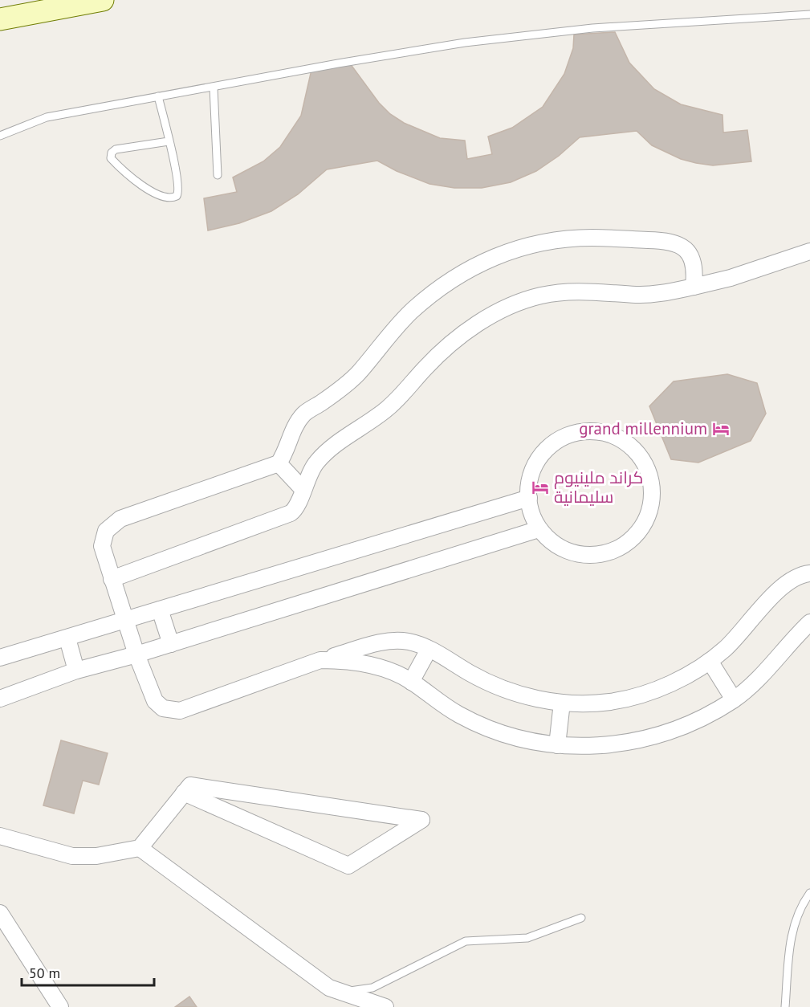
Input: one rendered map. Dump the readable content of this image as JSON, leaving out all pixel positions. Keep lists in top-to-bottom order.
{
  "places": {
    "hotel": ["grand millennium", "كراند ملينيوم سليمانية"]
  },
  "scale_bar": "50 m"
}
